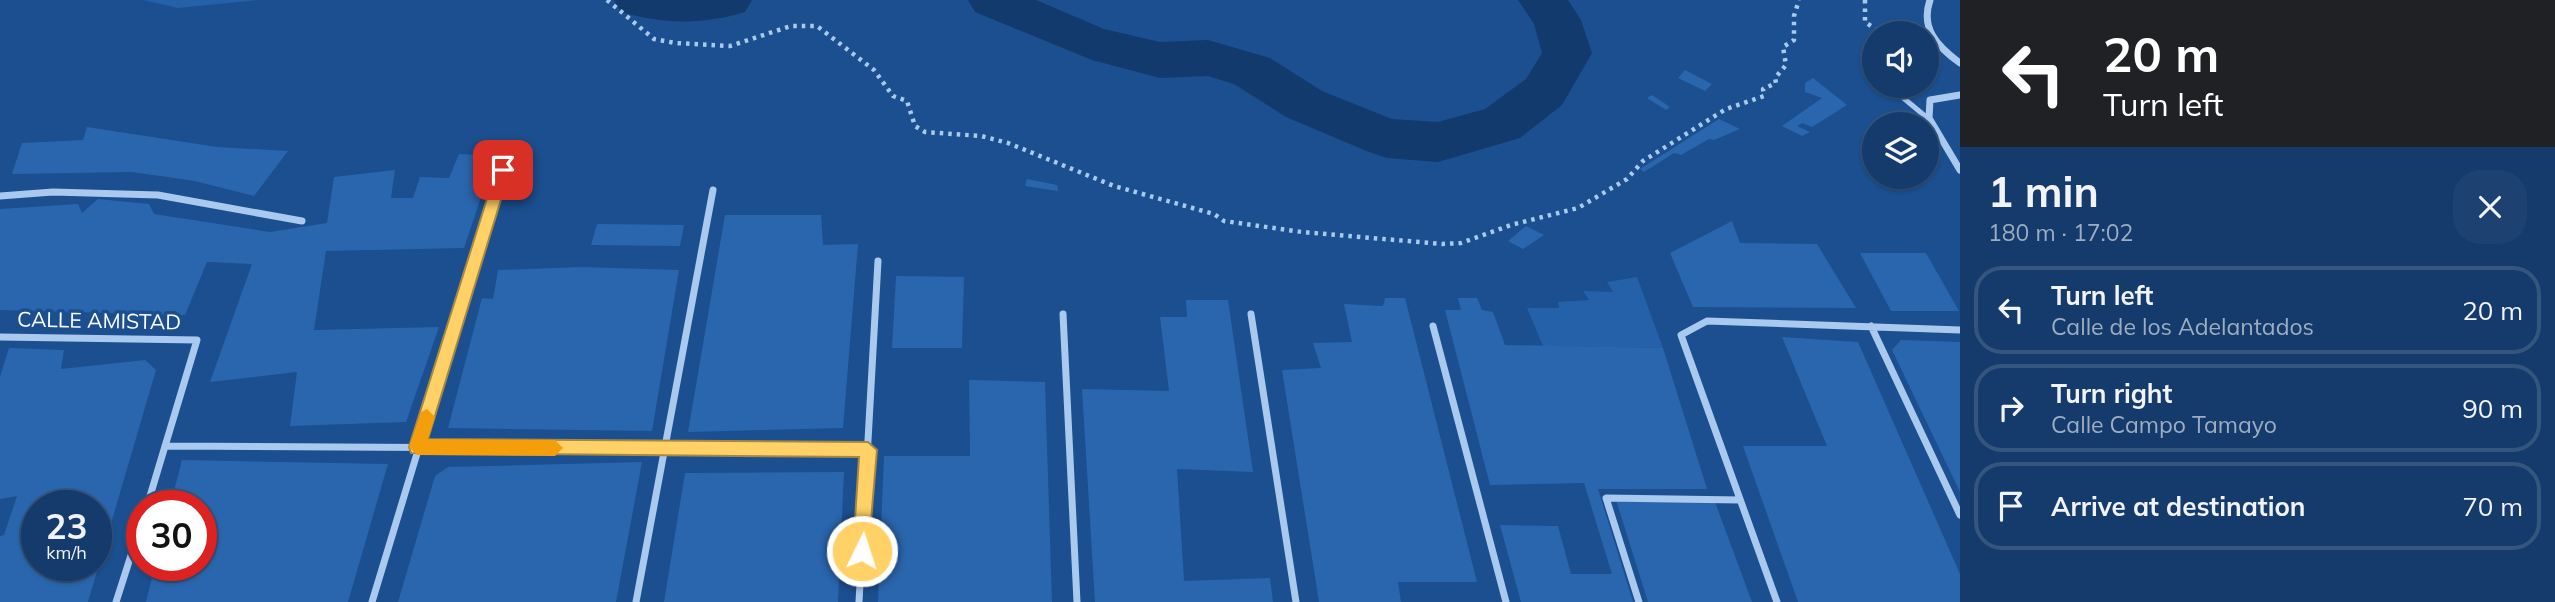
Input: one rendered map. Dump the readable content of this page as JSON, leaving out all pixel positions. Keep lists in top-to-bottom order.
{
  "streets": {
    "street": ["CALLE AMISTAD"]
  },
  "page": {
    "turn": ["20 m", "Turn left"],
    "heading": ["1 min", "180 m · 17:02"],
    "list": [
      {
        "name": "Turn left",
        "note": "Calle de los Adelantados",
        "value": "20 m"
      },
      {
        "name": "Turn right",
        "note": "Calle Campo Tamayo",
        "value": "90 m"
      },
      {
        "name": "Arrive at destination",
        "value": "70 m"
      }
    ],
    "speed": "23 km/h",
    "limit": "30"
  }
}
